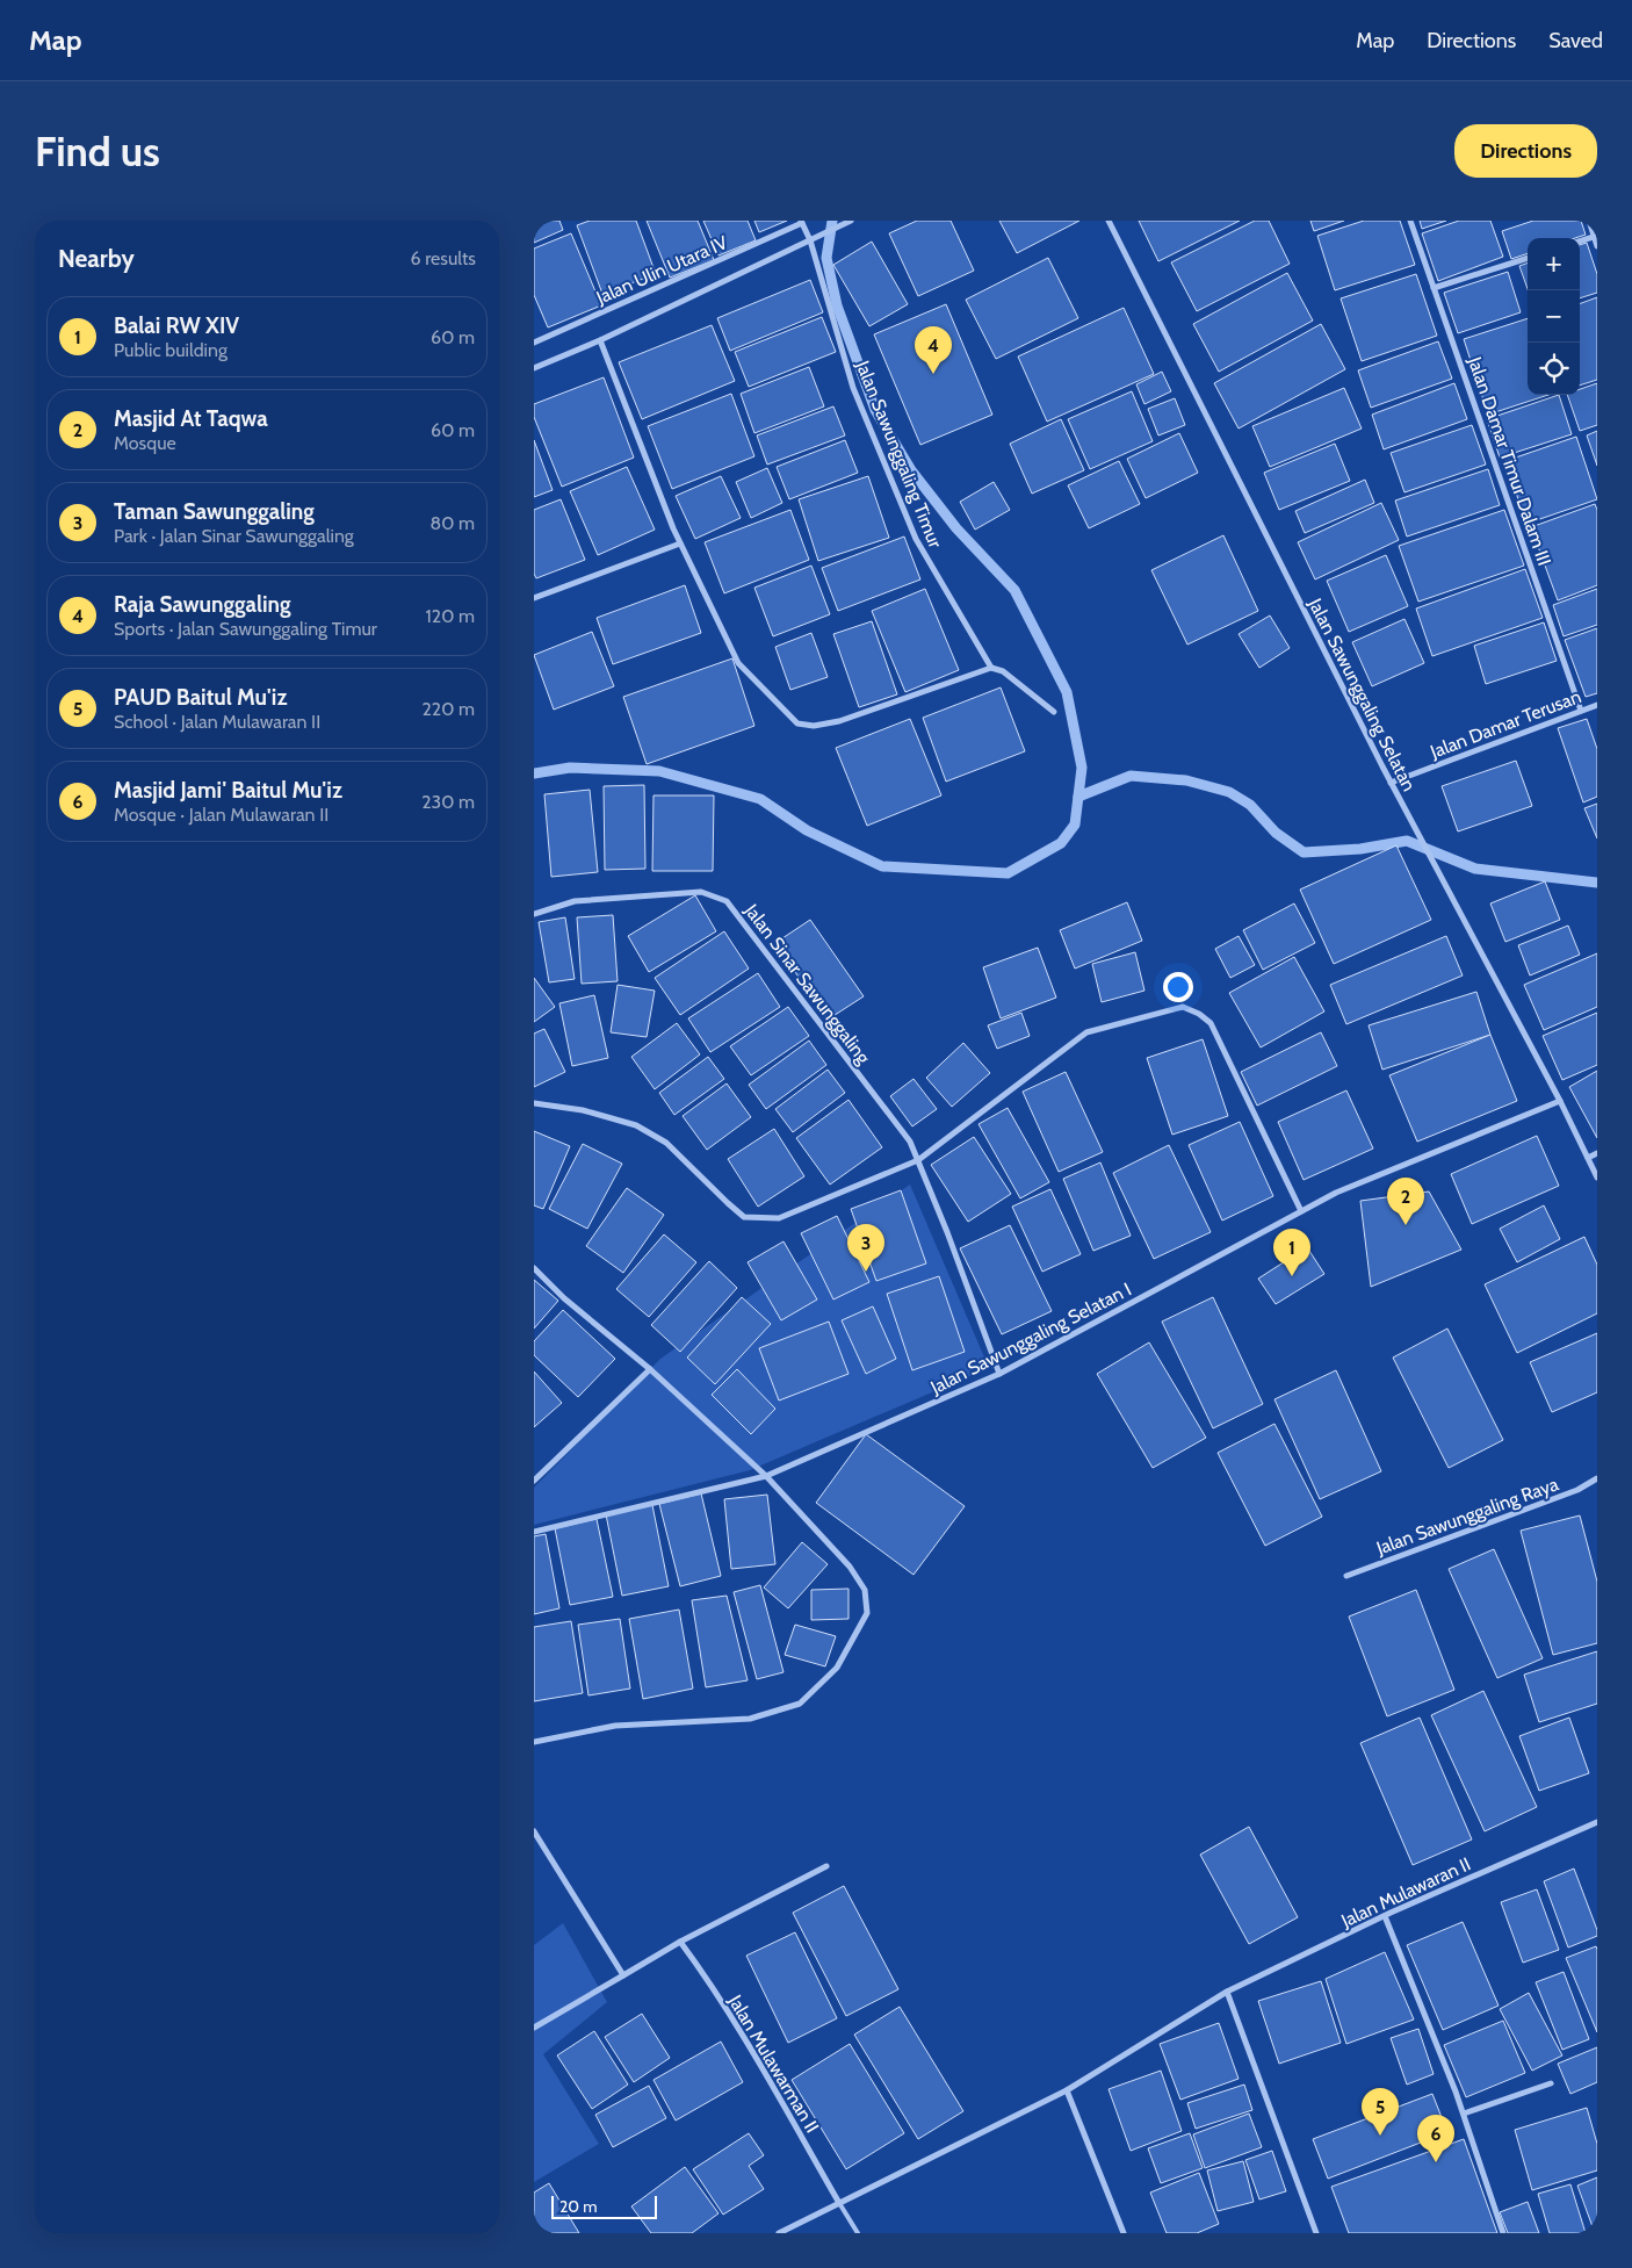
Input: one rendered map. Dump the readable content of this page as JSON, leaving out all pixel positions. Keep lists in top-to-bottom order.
{
  "streets": {
    "street": [
      "Jalan Ulin Utara IV",
      "Jalan Sawunggaling Timur",
      "Jalan Damar Timur Dalam III",
      "Jalan Sawunggaling Selatan",
      "Jalan Damar Terusan",
      "Jalan Sinar Sawunggaling",
      "Jalan Sawunggaling Selatan I",
      "Jalan Sawunggaling Raya",
      "Jalan Mulawaran II",
      "Jalan Mulawarman II"
    ]
  },
  "crossings": [
    ["Jalan Ulin Utara IV", "Jalan Sawunggaling Timur"],
    ["Jalan Damar Timur Dalam III", "Jalan Damar Terusan"],
    ["Jalan Sawunggaling Selatan", "Jalan Damar Terusan"],
    ["Jalan Sawunggaling Selatan", "Jalan Sawunggaling Selatan I"],
    ["Jalan Sinar Sawunggaling", "Jalan Sawunggaling Selatan I"]
  ],
  "scale_bar": "20 m",
  "page": {
    "header": "Map",
    "nav": ["Map", "Directions", "Saved"],
    "buttons": "Directions",
    "title": "Find us",
    "heading": ["Nearby", "6 results"],
    "map_buttons": ["+", "−"],
    "list": [
      {
        "mark": "1",
        "name": "Balai RW XIV",
        "note": "Public building",
        "value": "60 m"
      },
      {
        "mark": "2",
        "name": "Masjid At Taqwa",
        "note": "Mosque",
        "value": "60 m"
      },
      {
        "mark": "3",
        "name": "Taman Sawunggaling",
        "note": "Park · Jalan Sinar Sawunggaling",
        "value": "80 m"
      },
      {
        "mark": "4",
        "name": "Raja Sawunggaling",
        "note": "Sports · Jalan Sawunggaling Timur",
        "value": "120 m"
      },
      {
        "mark": "5",
        "name": "PAUD Baitul Mu'iz",
        "note": "School · Jalan Mulawaran II",
        "value": "220 m"
      },
      {
        "mark": "6",
        "name": "Masjid Jami' Baitul Mu'iz",
        "note": "Mosque · Jalan Mulawaran II",
        "value": "230 m"
      }
    ],
    "pins": [
      "4",
      "2",
      "3",
      "1",
      "5",
      "6"
    ],
    "scale": "20 m"
  }
}
